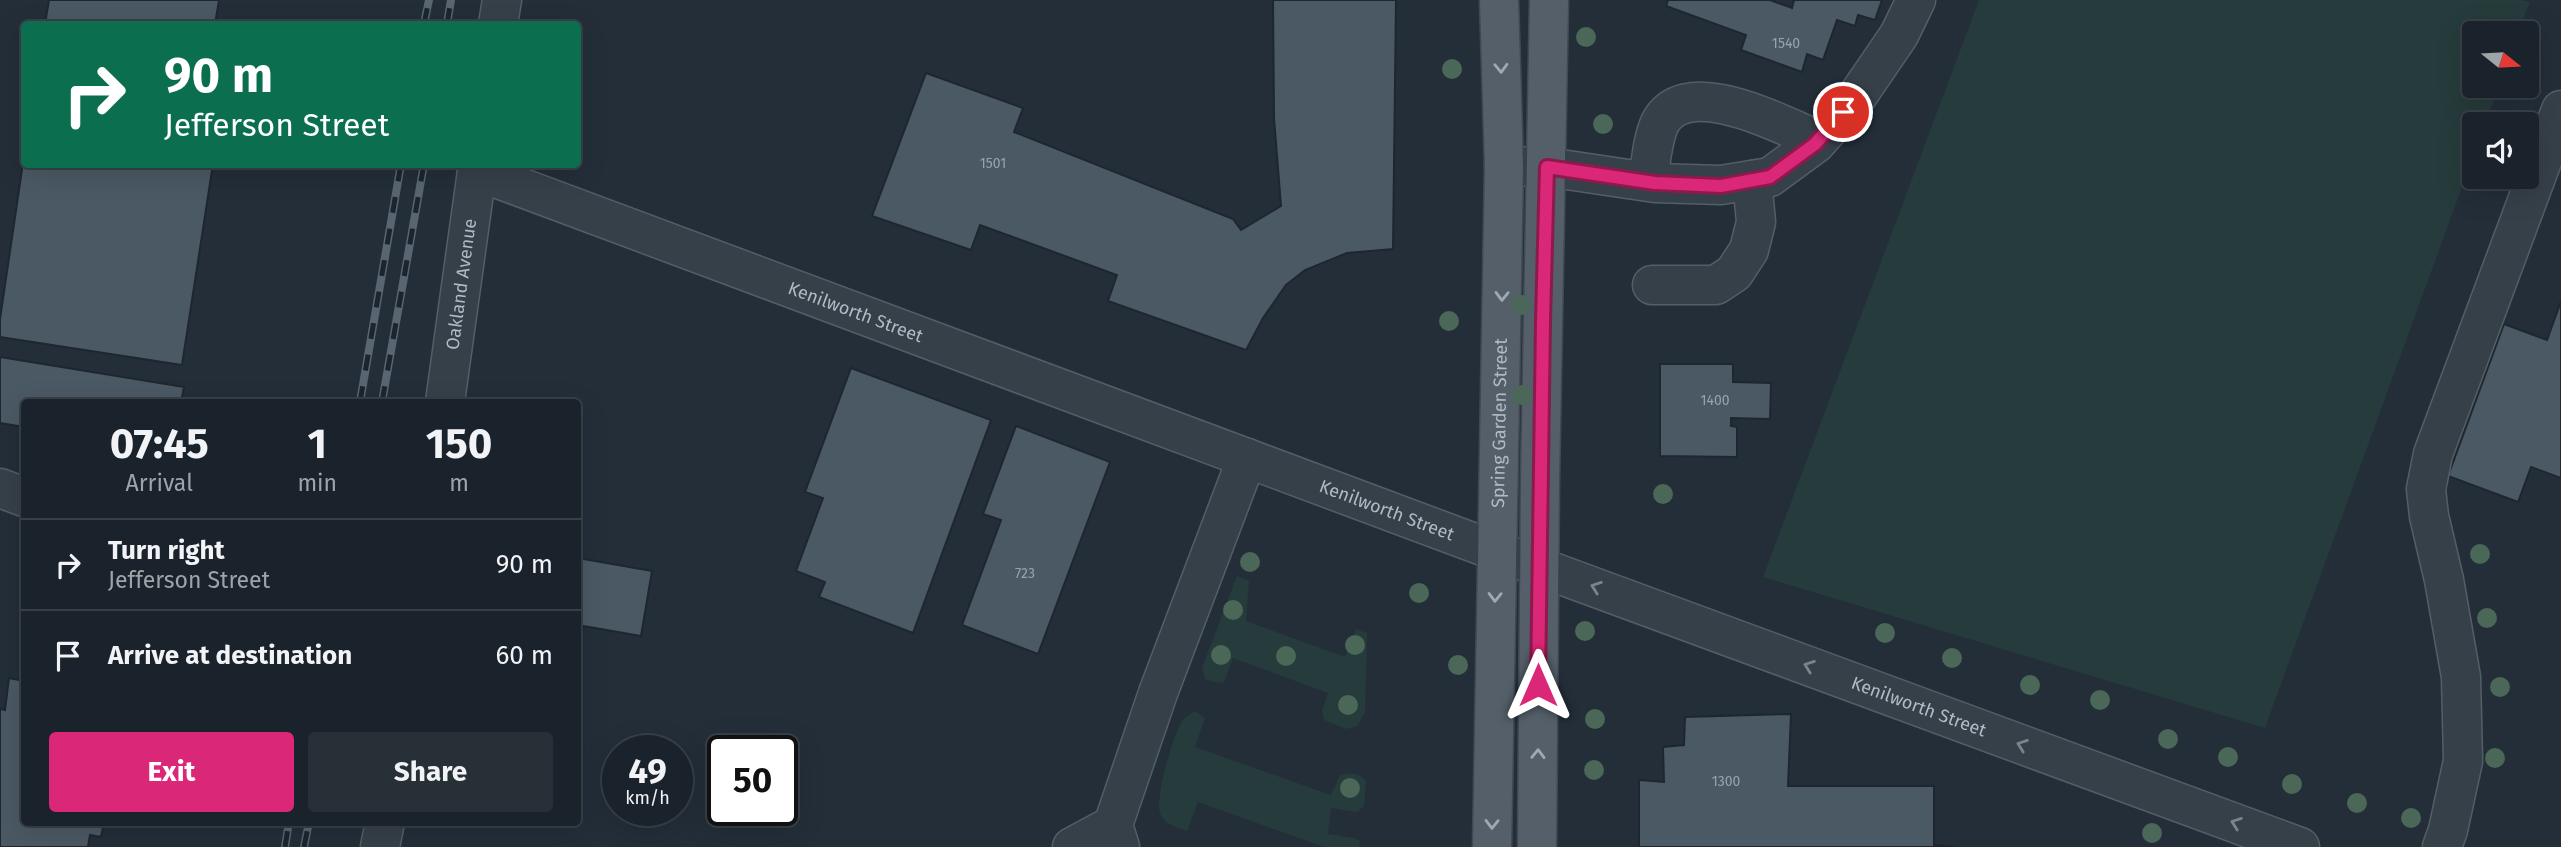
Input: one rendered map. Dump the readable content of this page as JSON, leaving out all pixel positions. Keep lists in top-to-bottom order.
{
  "streets": {
    "main road": ["Spring Garden Street"],
    "street": ["Oakland Avenue", "Kenilworth Street"]
  },
  "crossings": [
    ["Oakland Avenue", "Kenilworth Street"],
    ["Kenilworth Street", "Spring Garden Street"]
  ],
  "one_way": ["Kenilworth Street"],
  "house_numbers": [
    "1540",
    "1501",
    "1400",
    "723",
    "1300"
  ],
  "north": "right",
  "page": {
    "turn": ["90 m", "Jefferson Street"],
    "eta": [
      "07:45",
      "Arrival",
      "1",
      "min",
      "150",
      "m"
    ],
    "list": [
      {
        "name": "Turn right",
        "note": "Jefferson Street",
        "value": "90 m"
      },
      {
        "name": "Arrive at destination",
        "value": "60 m"
      }
    ],
    "buttons": ["Exit", "Share"],
    "speed": "49 km/h",
    "limit": "50"
  }
}
